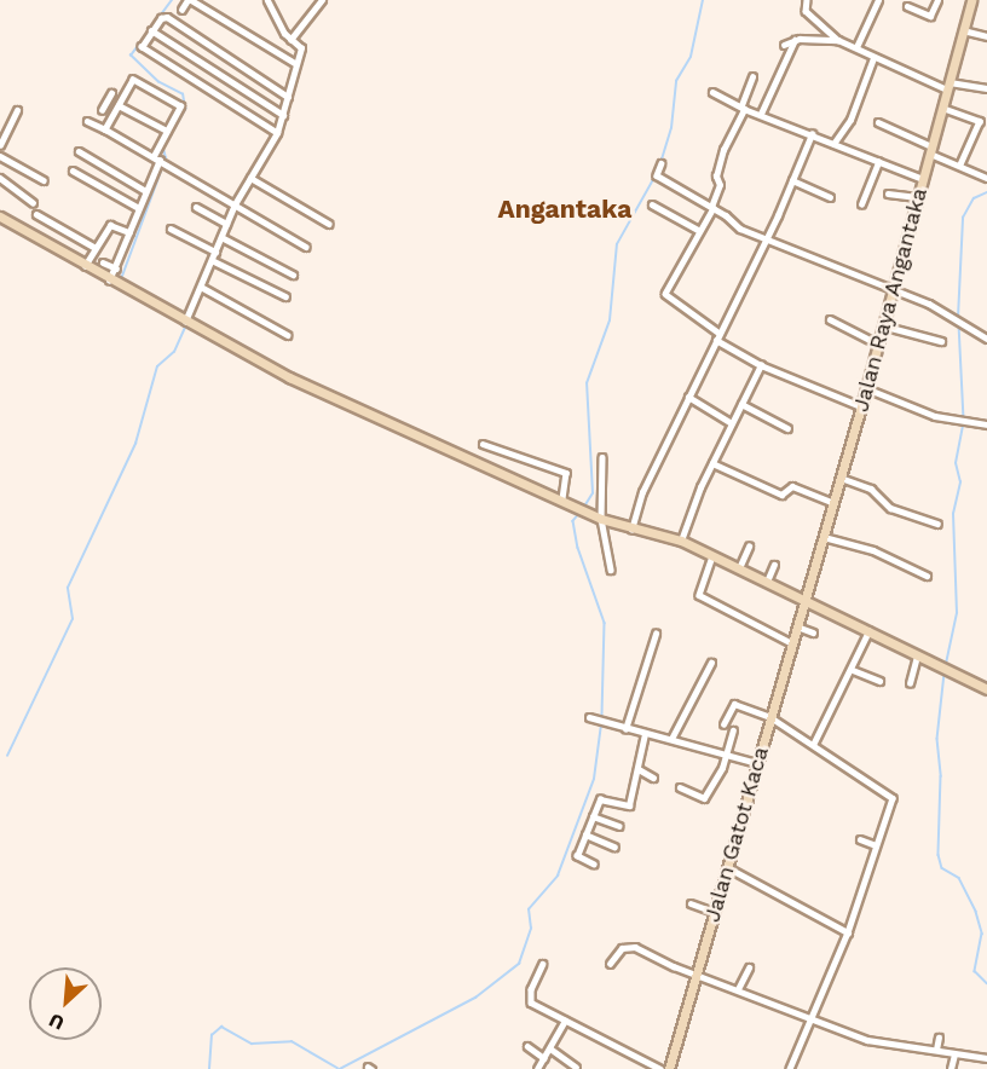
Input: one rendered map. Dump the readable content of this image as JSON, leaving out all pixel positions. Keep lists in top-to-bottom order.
{
  "streets": {
    "main road": ["Jalan Raya Angantaka", "Jalan Gatot Kaca"]
  },
  "crossings": [
    ["Jalan Raya Angantaka", "Jalan Gatot Kaca"]
  ],
  "districts": ["Angantaka"],
  "north": "bottom left"
}
